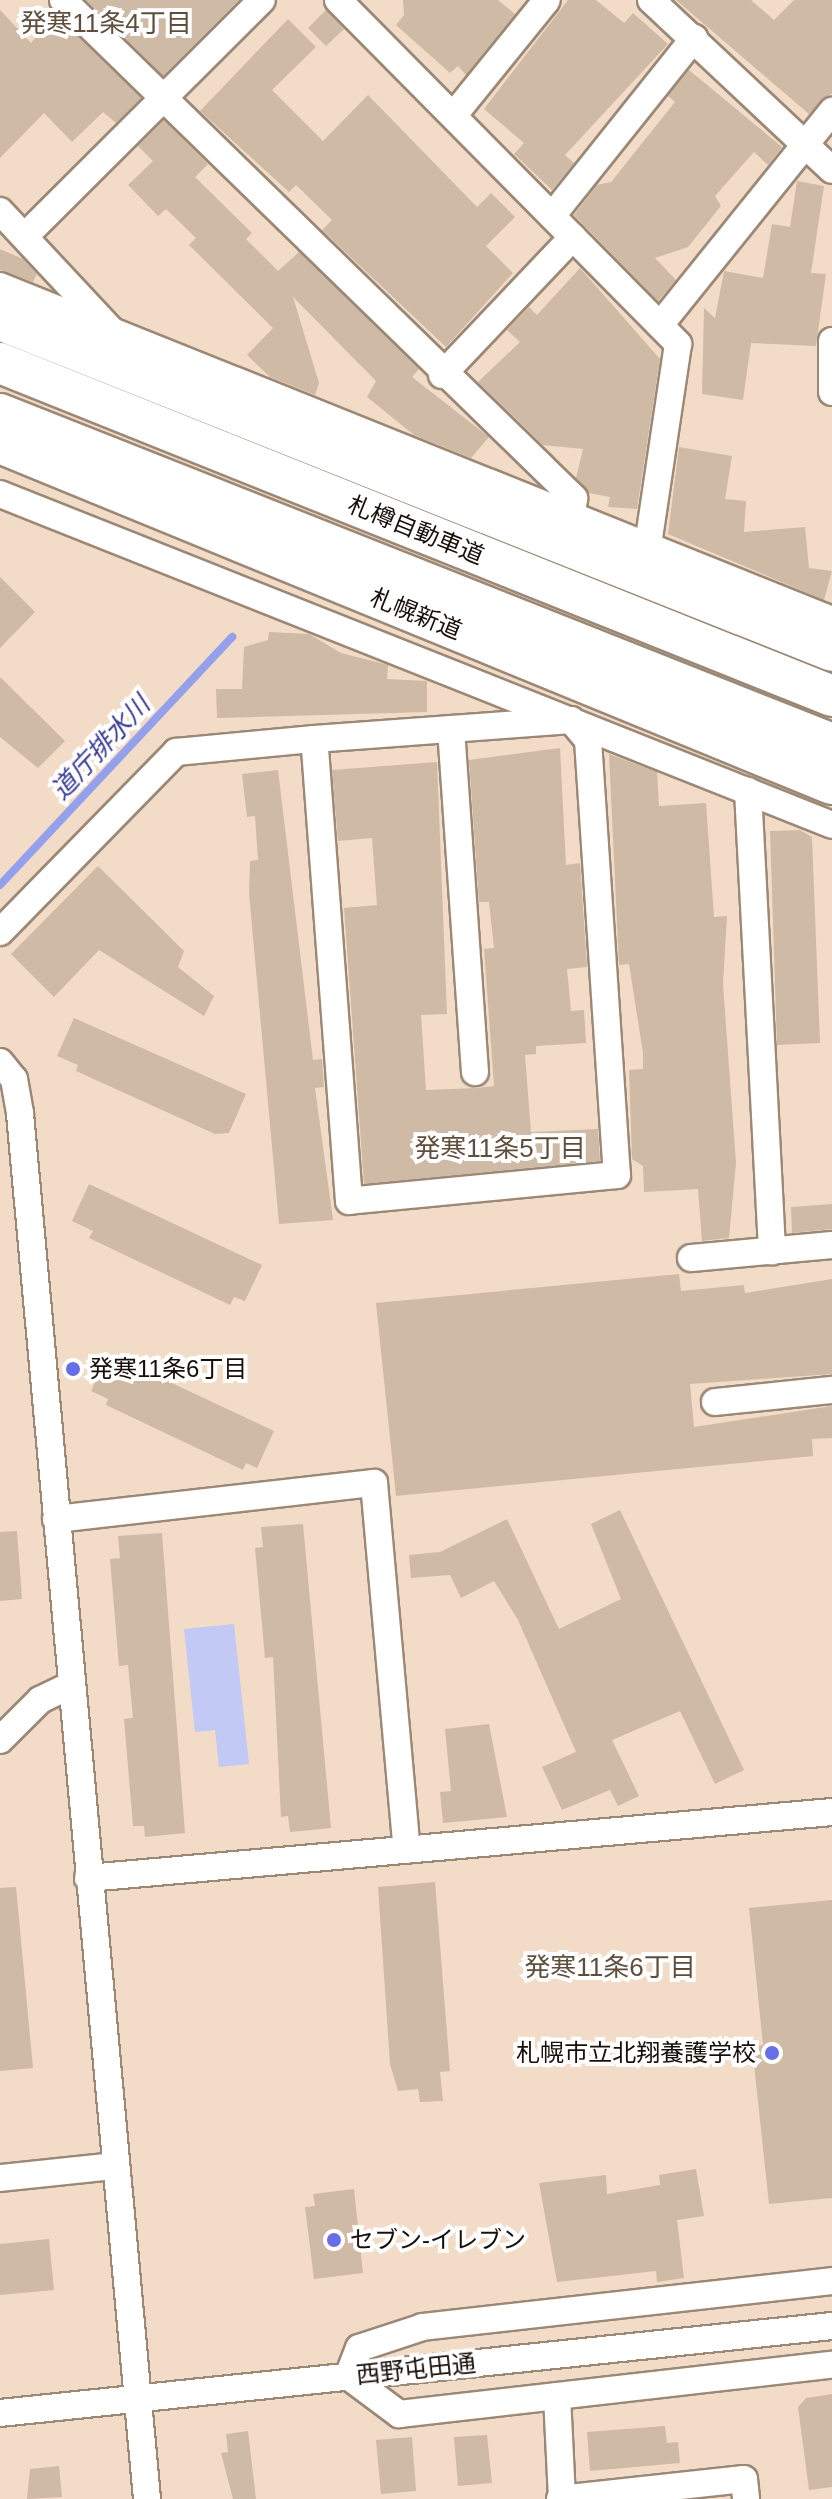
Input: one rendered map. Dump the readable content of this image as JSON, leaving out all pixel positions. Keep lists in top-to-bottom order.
{
  "streets": {
    "highway": ["札樽自動車道", "札幌新道"],
    "street": ["西野屯田通"]
  },
  "districts": ["発寒11条4丁目", "発寒11条5丁目", "発寒11条6丁目"],
  "water": ["道庁排水川"],
  "places": ["発寒11条6丁目", "札幌市立北翔養護学校", "セブン-イレブン"]
}
